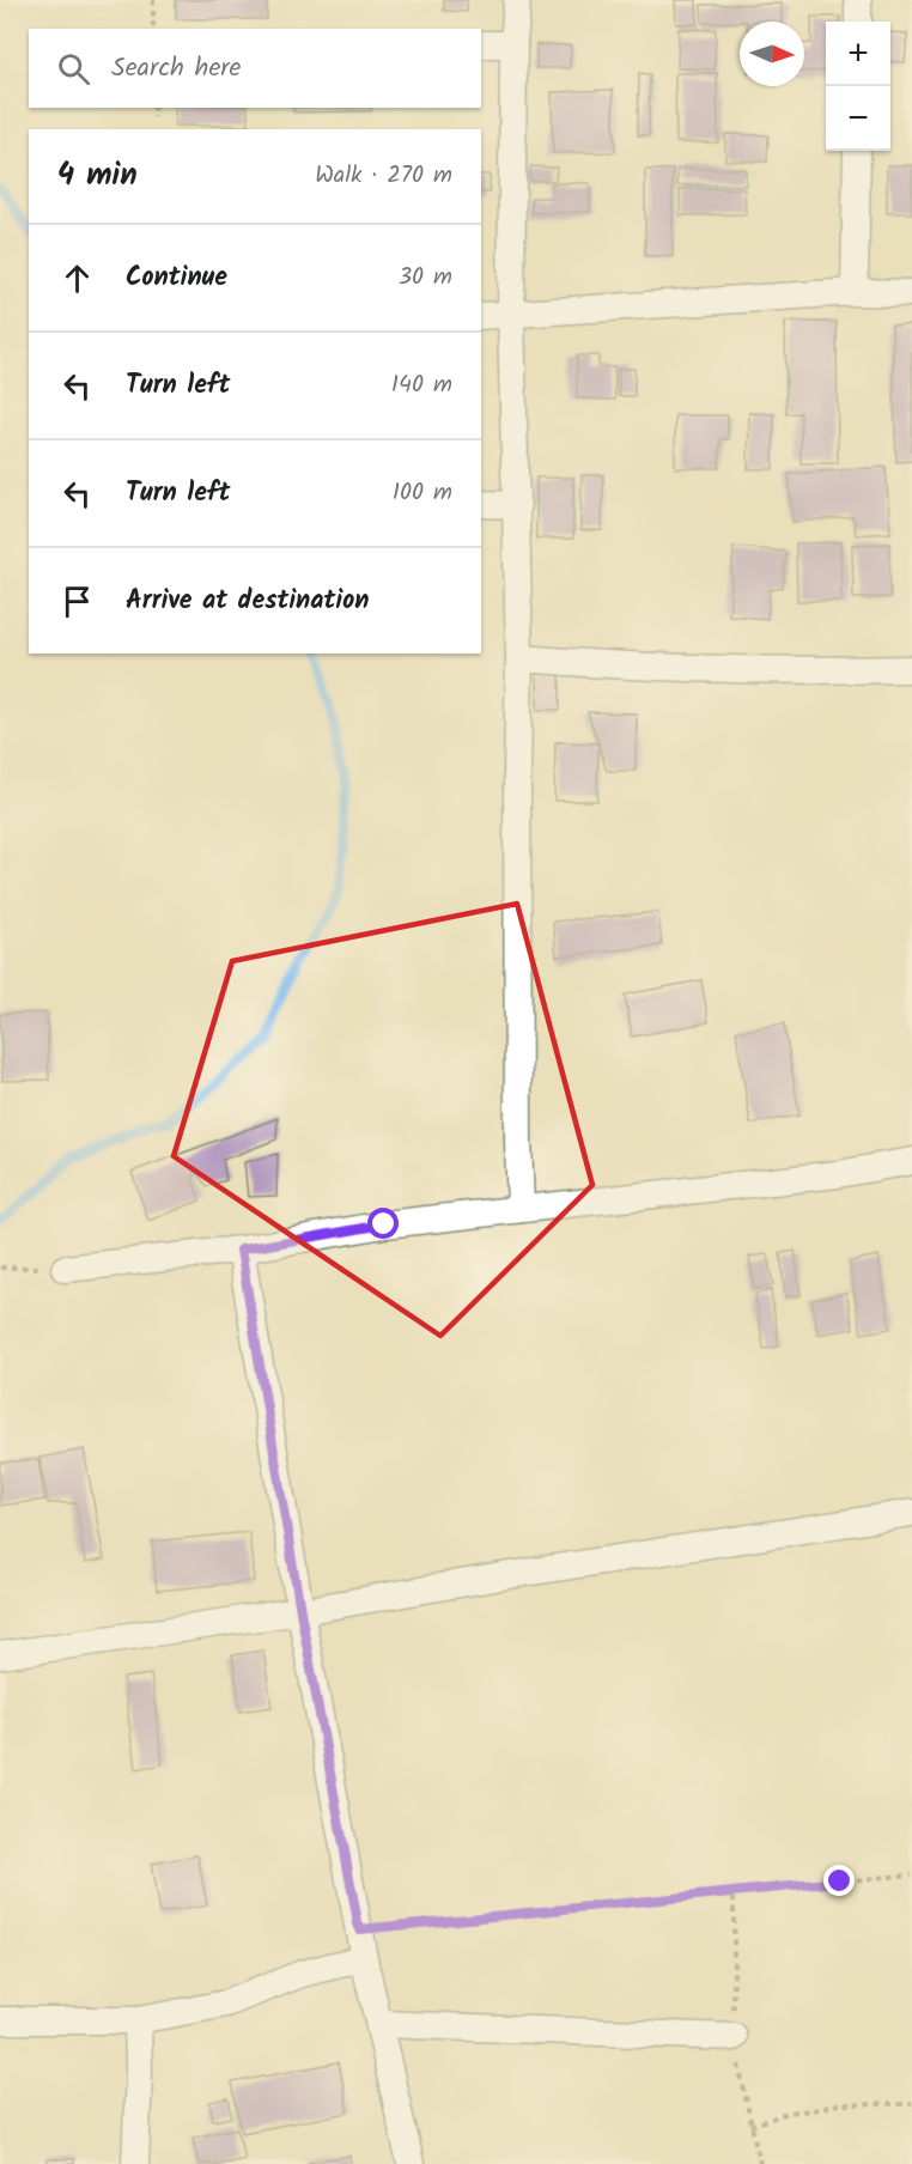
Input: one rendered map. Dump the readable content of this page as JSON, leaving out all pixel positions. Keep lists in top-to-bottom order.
{
  "north": "right",
  "page": {
    "map_buttons": ["+", "−"],
    "search": "Search here",
    "heading": ["4 min", "Walk · 270 m"],
    "list": [
      ["Continue", "30 m"],
      ["Turn left", "140 m"],
      ["Turn left", "100 m"],
      "Arrive at destination"
    ]
  }
}
